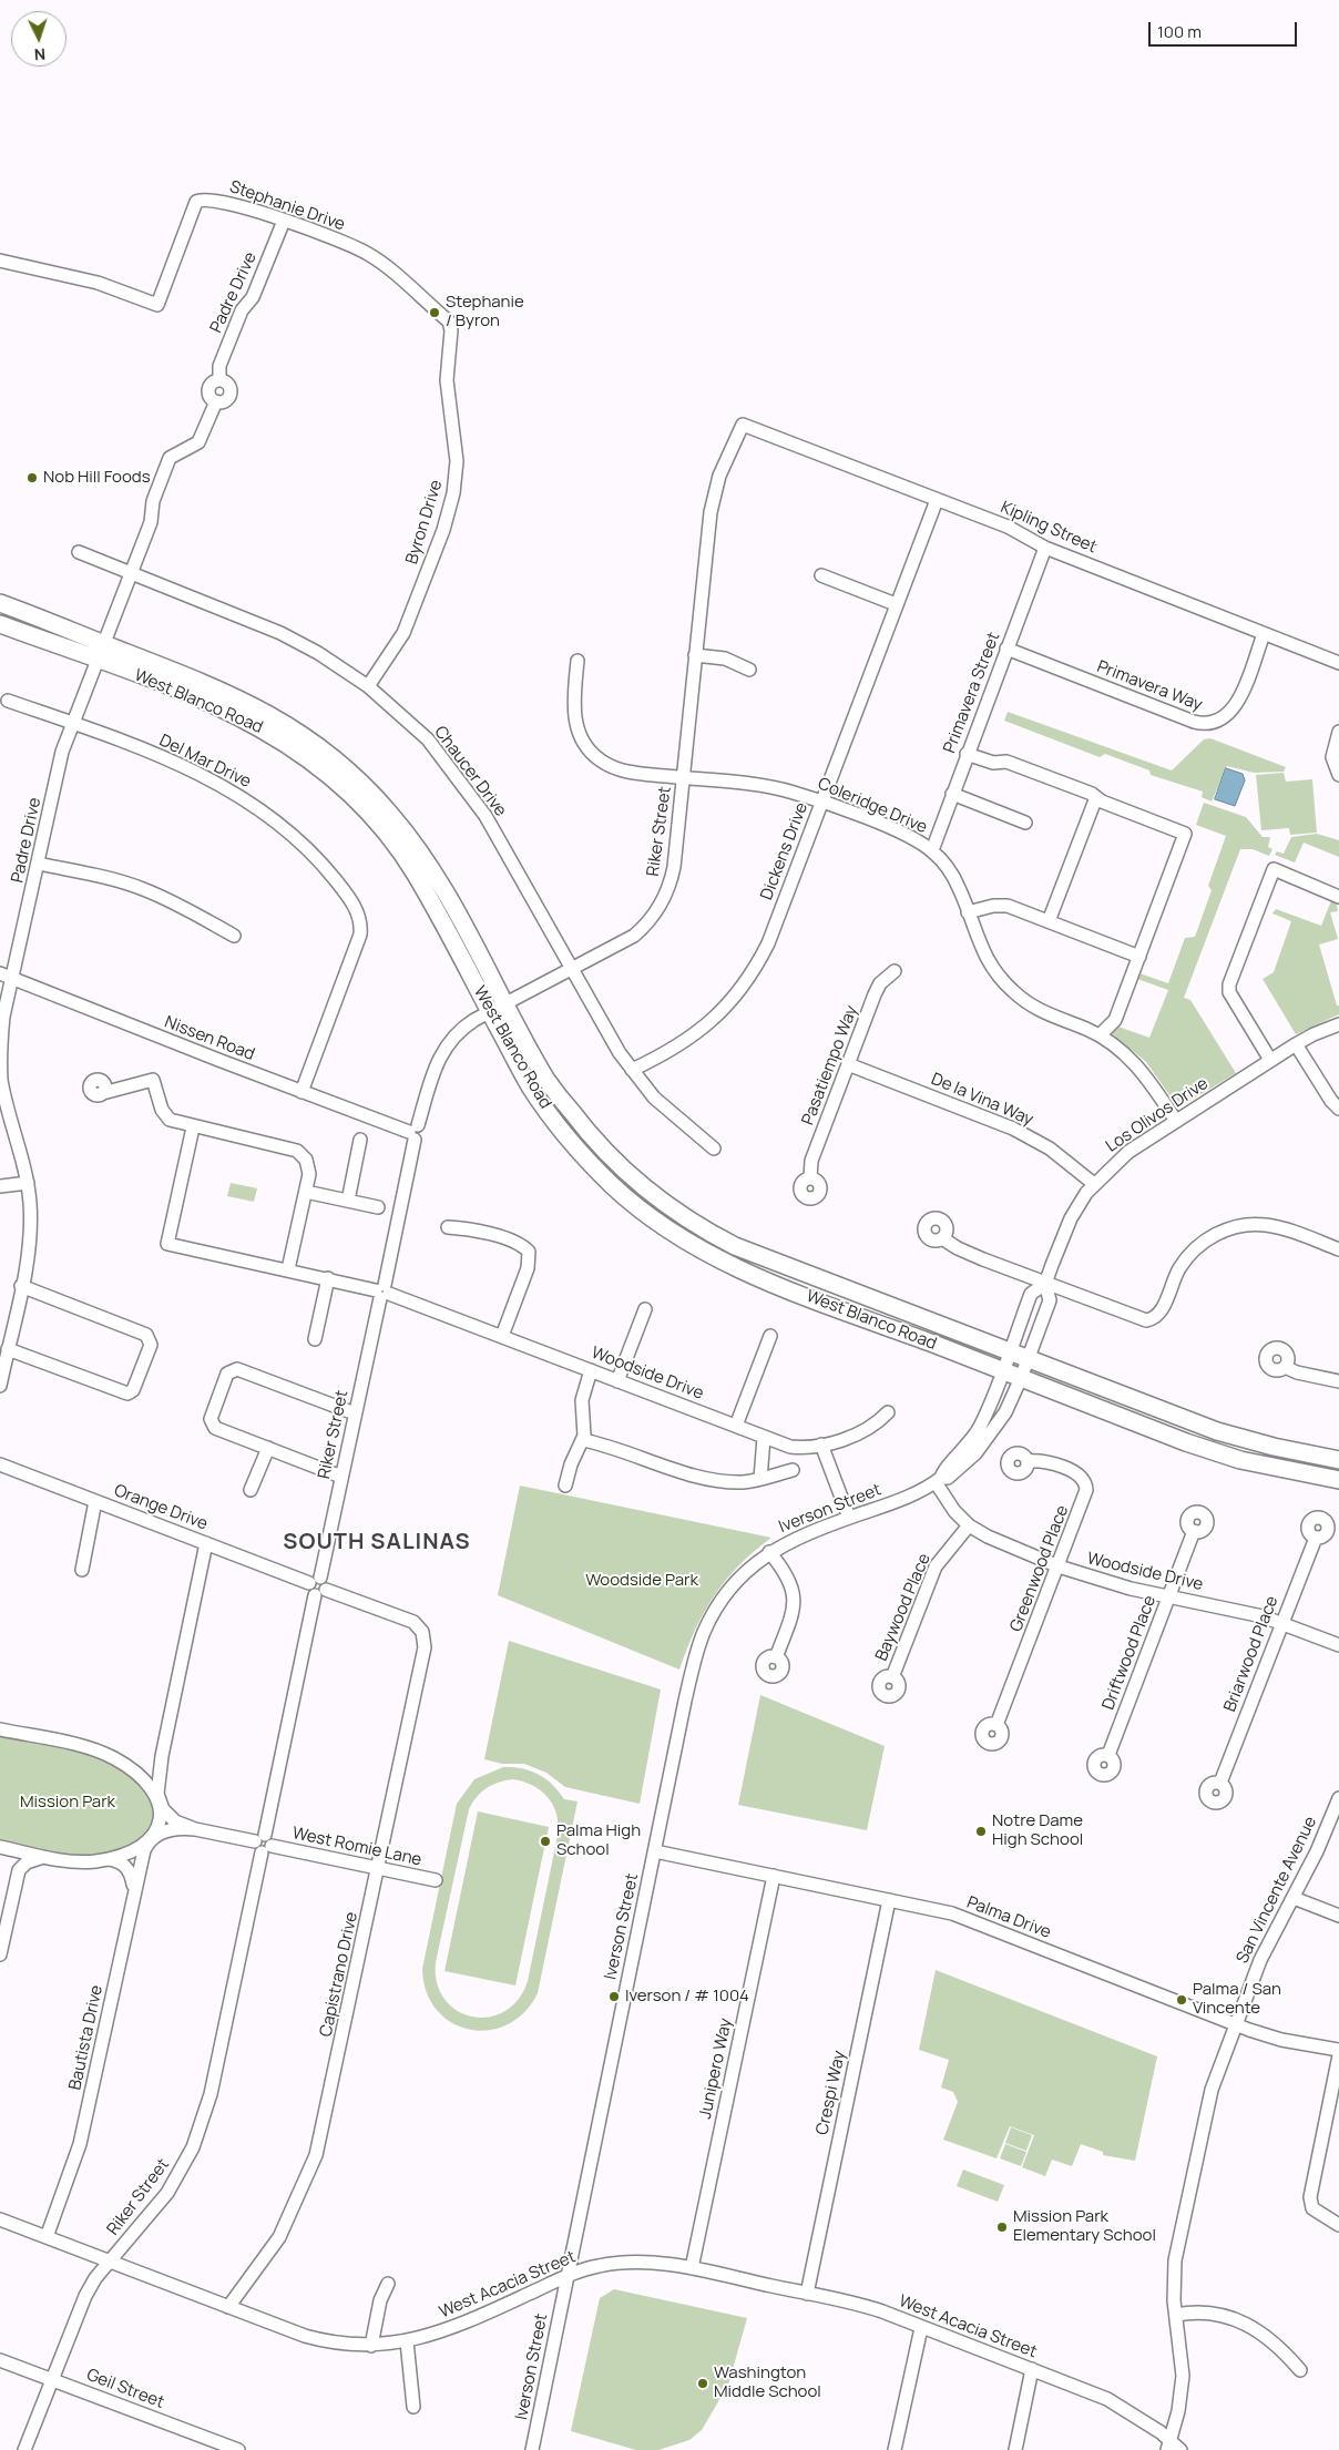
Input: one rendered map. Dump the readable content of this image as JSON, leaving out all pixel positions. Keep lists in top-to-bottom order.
{
  "streets": {
    "main road": ["West Blanco Road"],
    "street": [
      "Stephanie Drive",
      "Padre Drive",
      "Byron Drive",
      "Kipling Street",
      "Primavera Way",
      "Primavera Street",
      "Del Mar Drive",
      "Chaucer Drive",
      "Coleridge Drive",
      "Riker Street",
      "Dickens Drive",
      "Nissen Road",
      "Pasatiempo Way",
      "De la Vina Way",
      "Los Olivos Drive",
      "Woodside Drive",
      "Orange Drive",
      "Iverson Street",
      "Greenwood Place",
      "Baywood Place",
      "Driftwood Place",
      "Briarwood Place",
      "West Romie Lane",
      "San Vincente Avenue",
      "Palma Drive",
      "Capistrano Drive",
      "Bautista Drive",
      "Junipero Way",
      "Crespi Way",
      "West Acacia Street",
      "Geil Street"
    ]
  },
  "crossings": [
    ["Stephanie Drive", "Padre Drive"],
    ["Stephanie Drive", "Byron Drive"],
    ["Padre Drive", "West Blanco Road"],
    ["Padre Drive", "Del Mar Drive"],
    ["Padre Drive", "Chaucer Drive"],
    ["Padre Drive", "Nissen Road"],
    ["Byron Drive", "Chaucer Drive"],
    ["Kipling Street", "Primavera Way"],
    ["Kipling Street", "Primavera Street"],
    ["Kipling Street", "Riker Street"],
    ["Kipling Street", "Dickens Drive"],
    ["Primavera Way", "Primavera Street"],
    ["Primavera Street", "Coleridge Drive"],
    ["West Blanco Road", "Riker Street"],
    ["West Blanco Road", "Los Olivos Drive"],
    ["West Blanco Road", "Iverson Street"],
    ["Del Mar Drive", "Nissen Road"],
    ["Chaucer Drive", "Riker Street"],
    ["Chaucer Drive", "Dickens Drive"],
    ["Coleridge Drive", "Riker Street"],
    ["Coleridge Drive", "Dickens Drive"],
    ["Coleridge Drive", "Los Olivos Drive"],
    ["Riker Street", "Nissen Road"],
    ["Riker Street", "Woodside Drive"],
    ["Riker Street", "Orange Drive"],
    ["Riker Street", "West Romie Lane"],
    ["Riker Street", "West Acacia Street"],
    ["Riker Street", "Geil Street"],
    ["Pasatiempo Way", "De la Vina Way"],
    ["De la Vina Way", "Los Olivos Drive"],
    ["Los Olivos Drive", "Iverson Street"],
    ["Woodside Drive", "Iverson Street"],
    ["Woodside Drive", "Greenwood Place"],
    ["Woodside Drive", "Baywood Place"],
    ["Woodside Drive", "Driftwood Place"],
    ["Woodside Drive", "Briarwood Place"],
    ["Orange Drive", "Capistrano Drive"],
    ["Iverson Street", "Palma Drive"],
    ["Iverson Street", "West Acacia Street"],
    ["West Romie Lane", "Capistrano Drive"],
    ["West Romie Lane", "Bautista Drive"],
    ["San Vincente Avenue", "Palma Drive"],
    ["San Vincente Avenue", "West Acacia Street"],
    ["Palma Drive", "Junipero Way"],
    ["Palma Drive", "Crespi Way"],
    ["Capistrano Drive", "West Acacia Street"],
    ["Bautista Drive", "West Acacia Street"],
    ["Junipero Way", "West Acacia Street"],
    ["Crespi Way", "West Acacia Street"]
  ],
  "districts": ["SOUTH SALINAS"],
  "parks": ["Woodside Park", "Mission Park"],
  "places": [
    "Stephanie / Byron",
    "Nob Hill Foods",
    "Notre Dame High School",
    "Palma High School",
    "Iverson / # 1004",
    "Palma / San Vincente",
    "Mission Park Elementary School",
    "Washington Middle School"
  ],
  "scale_bar": "100 m",
  "north": "bottom"
}
